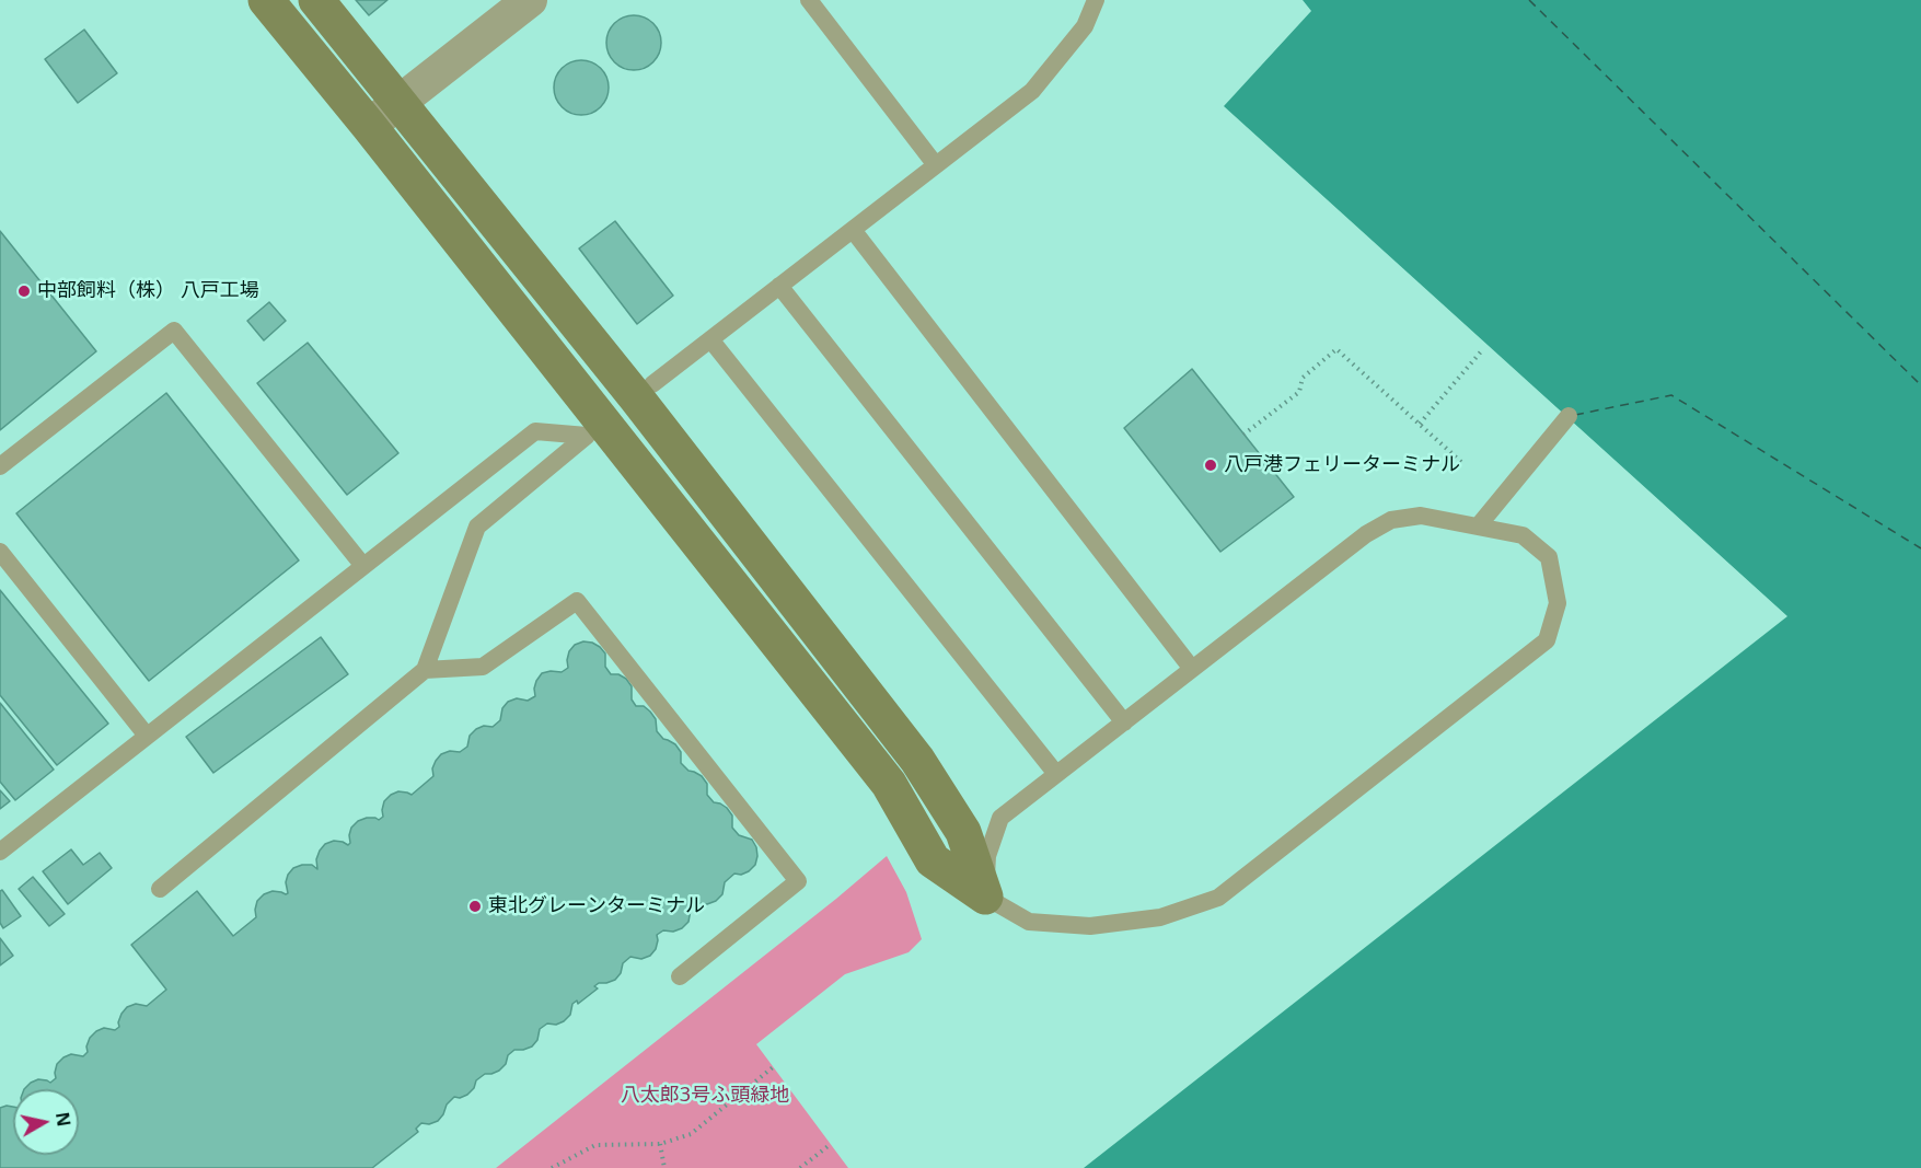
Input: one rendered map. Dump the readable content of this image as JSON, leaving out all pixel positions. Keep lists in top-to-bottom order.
{
  "parks": ["八太郎3号ふ頭緑地"],
  "places": ["中部飼料（株） 八戸工場", "八戸港フェリーターミナル", "東北グレーンターミナル"],
  "north": "right"
}
